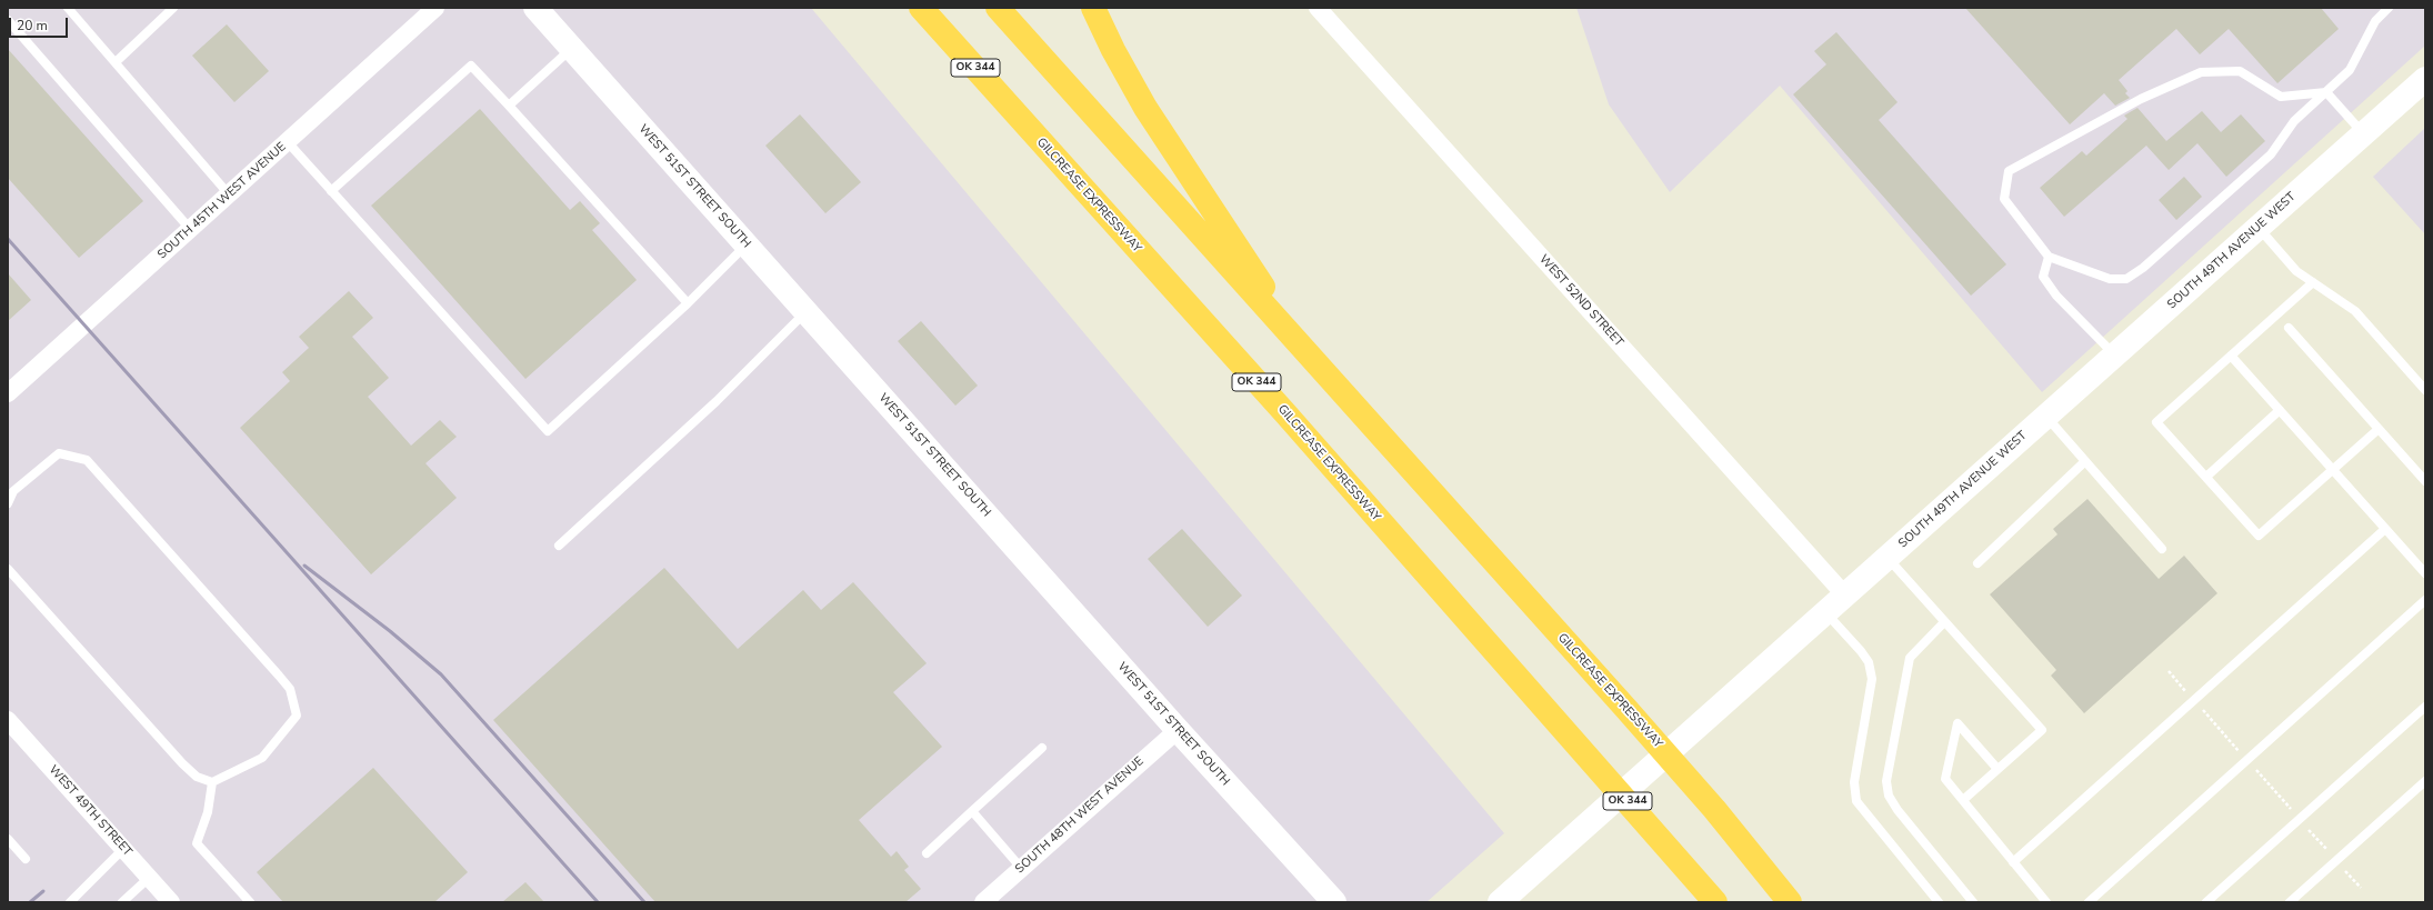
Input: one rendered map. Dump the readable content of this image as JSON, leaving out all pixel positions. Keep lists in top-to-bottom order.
{
  "streets": {
    "highway": ["OK 344", "GILCREASE EXPRESSWAY"],
    "street": [
      "WEST 51ST STREET SOUTH",
      "SOUTH 45TH WEST AVENUE",
      "SOUTH 49TH AVENUE WEST",
      "WEST 52ND STREET",
      "WEST 49TH STREET",
      "SOUTH 48TH WEST AVENUE"
    ]
  },
  "crossings": [
    ["WEST 51ST STREET SOUTH", "SOUTH 48TH WEST AVENUE"],
    ["SOUTH 49TH AVENUE WEST", "WEST 52ND STREET"]
  ],
  "scale_bar": "20 m"
}
